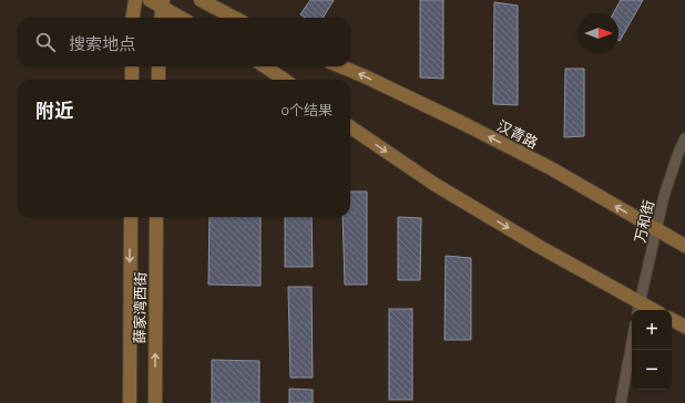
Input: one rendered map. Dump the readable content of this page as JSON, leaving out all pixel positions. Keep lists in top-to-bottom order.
{
  "streets": {
    "street": ["汉青路", "万和街", "薛家湾西街"]
  },
  "crossings": [
    ["汉青路", "万和街"]
  ],
  "north": "right",
  "page": {
    "search": "搜索地点",
    "heading": ["附近", "0个结果"],
    "map_buttons": ["+", "−"]
  }
}
